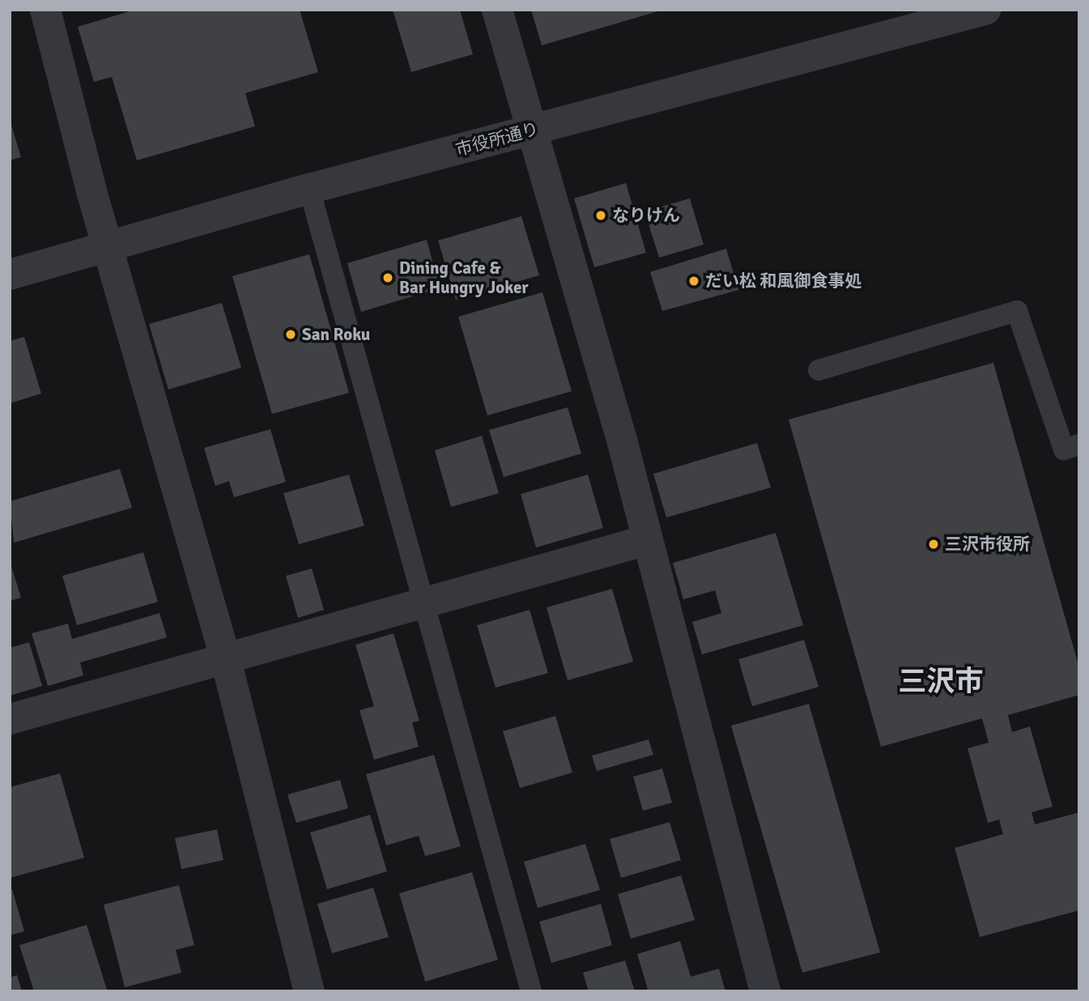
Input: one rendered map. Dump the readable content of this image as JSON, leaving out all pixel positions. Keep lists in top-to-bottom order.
{
  "streets": {
    "street": ["市役所通り"]
  },
  "districts": ["三沢市"],
  "places": [
    "なりけん",
    "Dining Cafe & Bar Hungry Joker",
    "だい松 和風御食事処",
    "San Roku",
    "三沢市役所"
  ]
}
